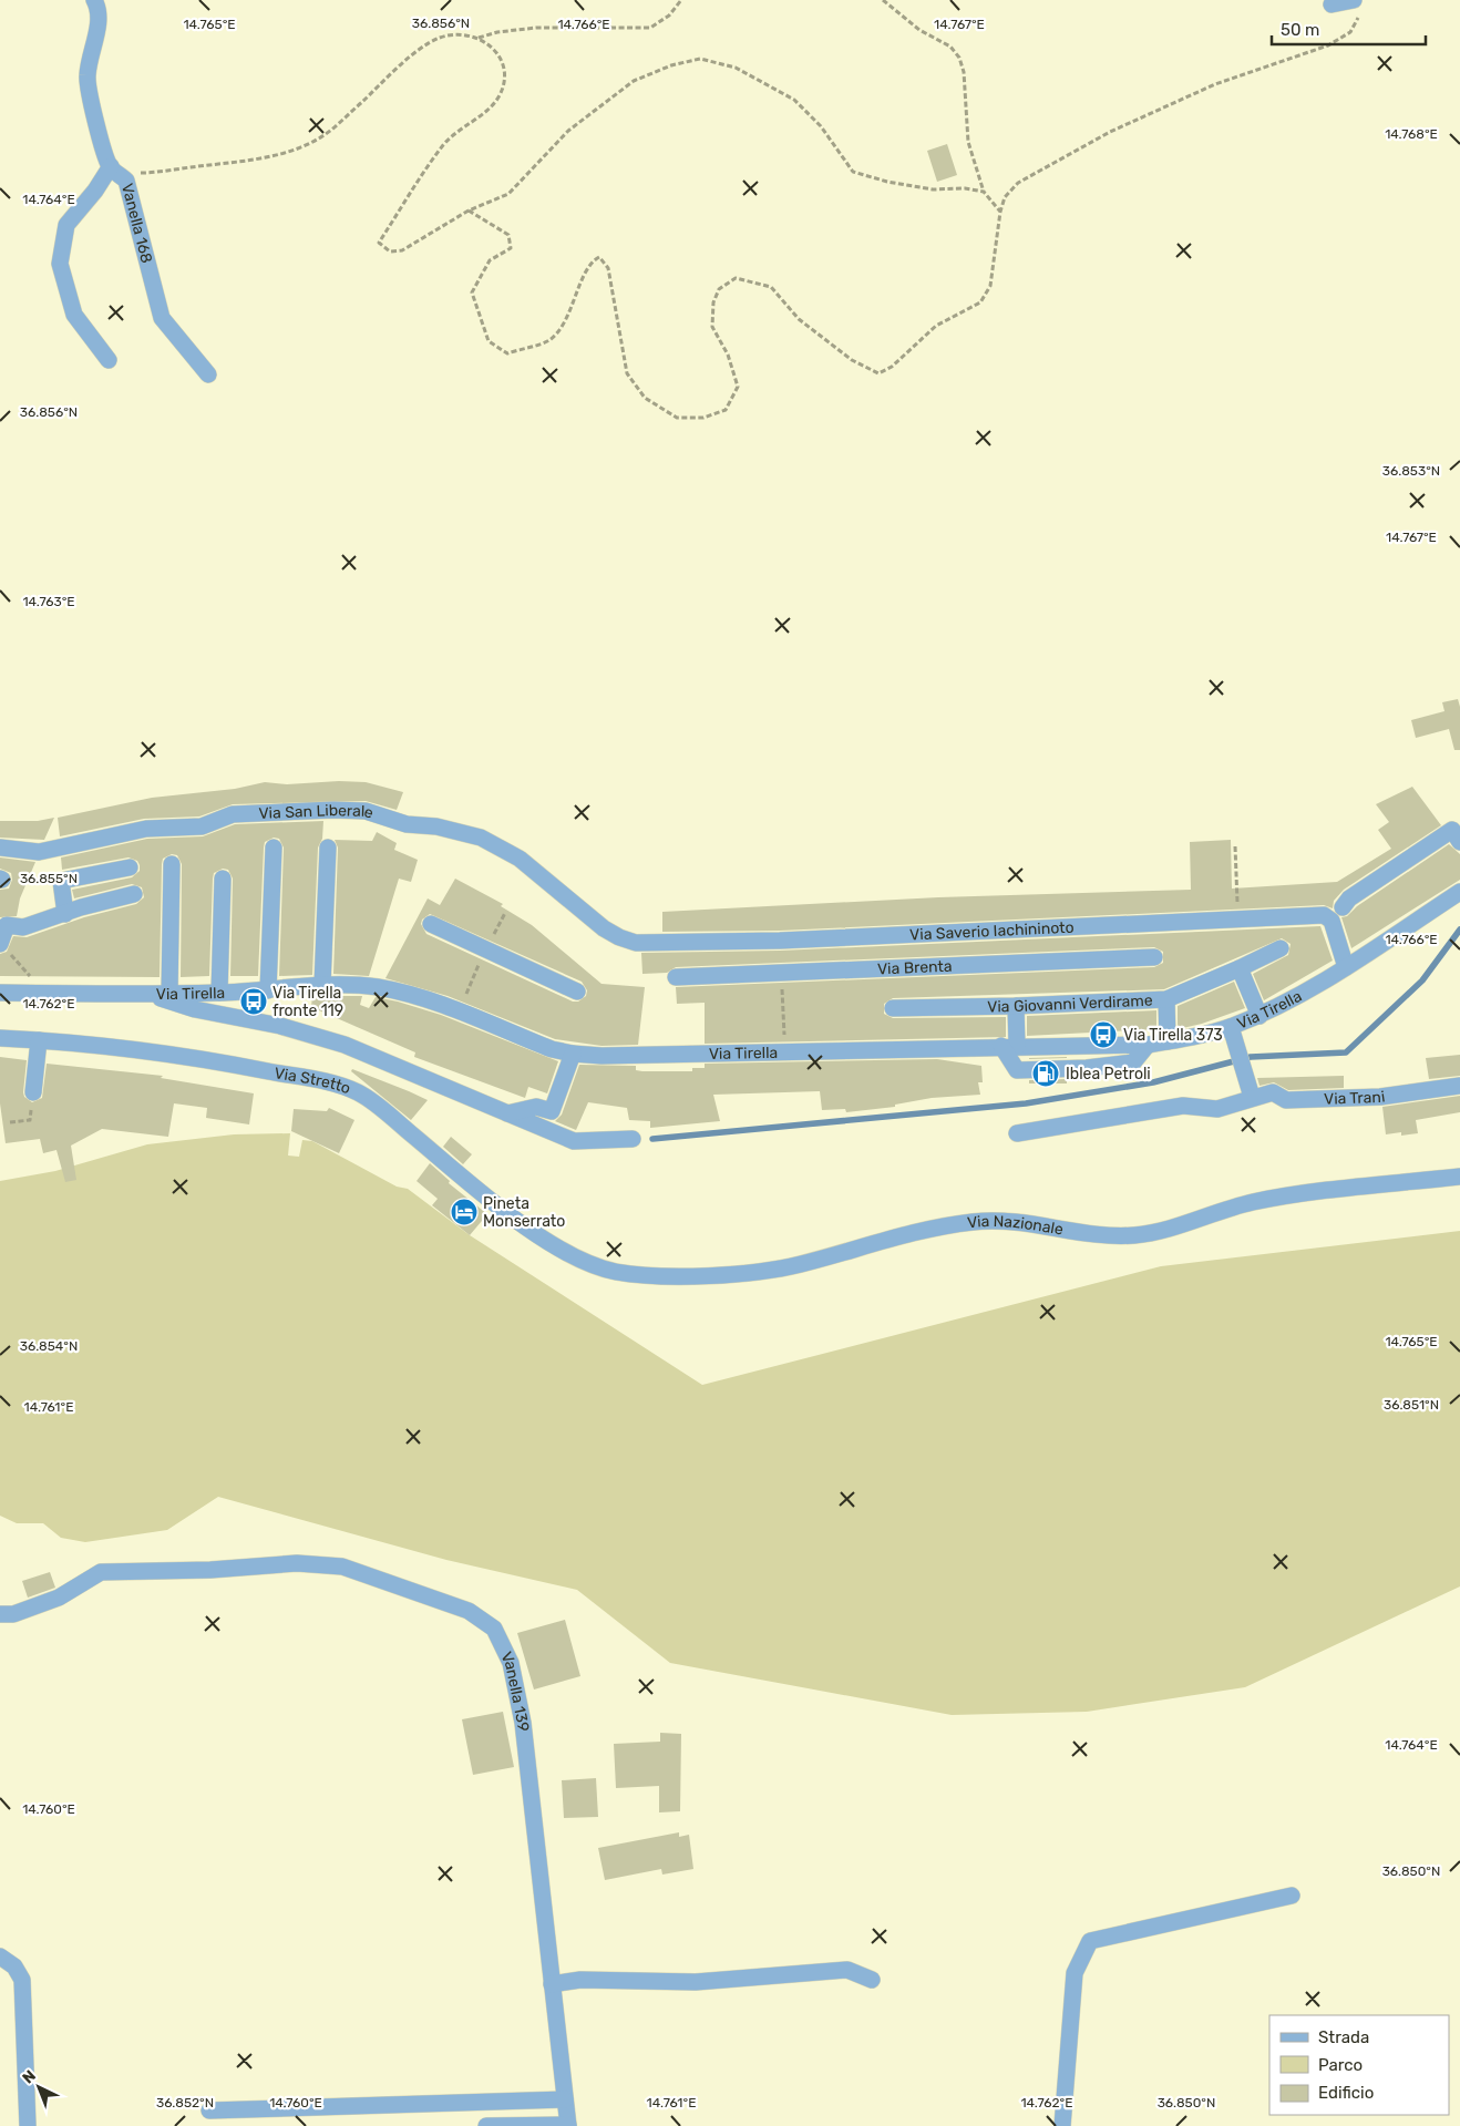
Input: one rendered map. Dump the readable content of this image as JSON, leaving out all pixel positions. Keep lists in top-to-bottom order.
{
  "streets": {
    "street": [
      "Vanella 168",
      "Via San Liberale",
      "Via Saverio Iachininoto",
      "Via Brenta",
      "Via Tirella",
      "Via Giovanni Verdirame",
      "Via Stretto",
      "Via Trani",
      "Via Nazionale",
      "Vanella 139"
    ]
  },
  "crossings": [
    ["Via San Liberale", "Via Saverio Iachininoto"],
    ["Via Saverio Iachininoto", "Via Tirella"],
    ["Via Stretto", "Via Nazionale"]
  ],
  "places": {
    "bus stop": ["Via Tirella fronte 119", "Via Tirella 373"],
    "fuel station": ["Iblea Petroli"],
    "hotel": ["Pineta Monserrato"]
  },
  "legend": ["Strada", "Parco", "Edificio"],
  "scale_bar": "50 m",
  "north": "top left",
  "coordinates": [
    "36.856°N",
    "14.766°E",
    "14.767°E",
    "14.765°E",
    "14.768°E",
    "14.764°E",
    "36.853°N",
    "14.763°E",
    "36.855°N",
    "14.762°E",
    "36.854°N",
    "36.851°N",
    "14.761°E",
    "14.760°E",
    "36.850°N",
    "36.852°N"
  ]
}
